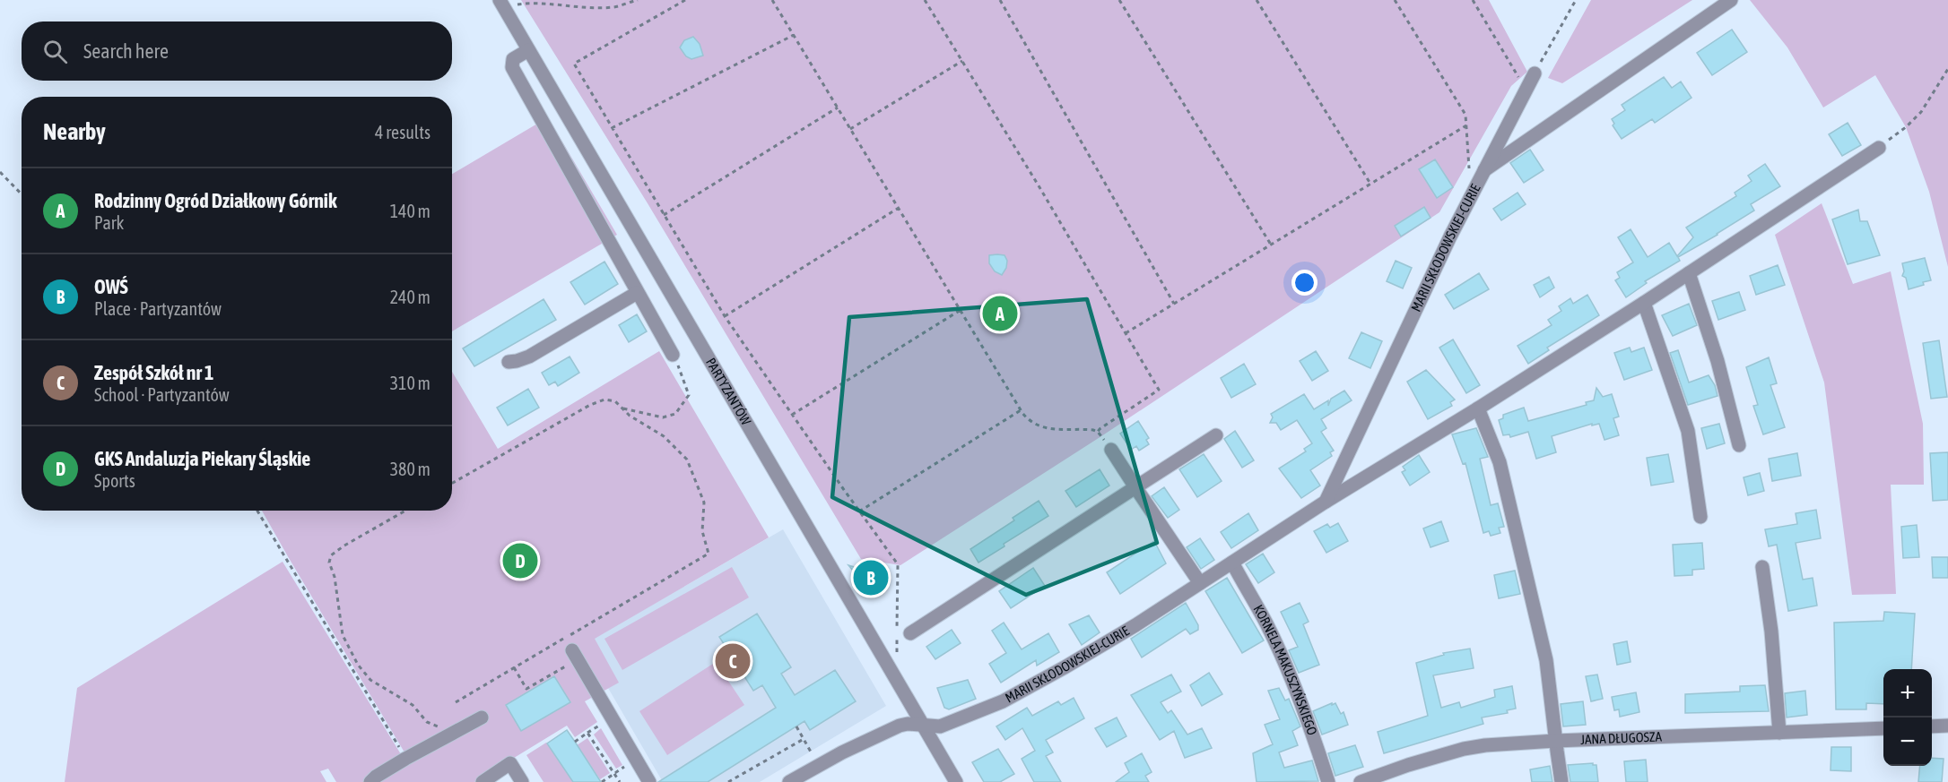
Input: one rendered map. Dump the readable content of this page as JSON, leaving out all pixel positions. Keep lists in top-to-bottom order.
{
  "streets": {
    "street": [
      "MARII SKŁODOWSKIEJ-CURIE",
      "PARTYZANTÓW",
      "KORNELA MAKUSZYŃSKIEGO",
      "JANA DŁUGOSZA"
    ]
  },
  "crossings": [
    ["MARII SKŁODOWSKIEJ-CURIE", "PARTYZANTÓW"],
    ["MARII SKŁODOWSKIEJ-CURIE", "KORNELA MAKUSZYŃSKIEGO"]
  ],
  "page": {
    "search": "Search here",
    "heading": ["Nearby", "4 results"],
    "list": [
      {
        "mark": "A",
        "name": "Rodzinny Ogród Działkowy Górnik",
        "note": "Park",
        "value": "140 m"
      },
      {
        "mark": "B",
        "name": "OWŚ",
        "note": "Place · Partyzantów",
        "value": "240 m"
      },
      {
        "mark": "C",
        "name": "Zespół Szkół nr 1",
        "note": "School · Partyzantów",
        "value": "310 m"
      },
      {
        "mark": "D",
        "name": "GKS Andaluzja Piekary Śląskie",
        "note": "Sports",
        "value": "380 m"
      }
    ],
    "pins": [
      "A",
      "D",
      "B",
      "C"
    ],
    "map_buttons": ["+", "−"]
  }
}
